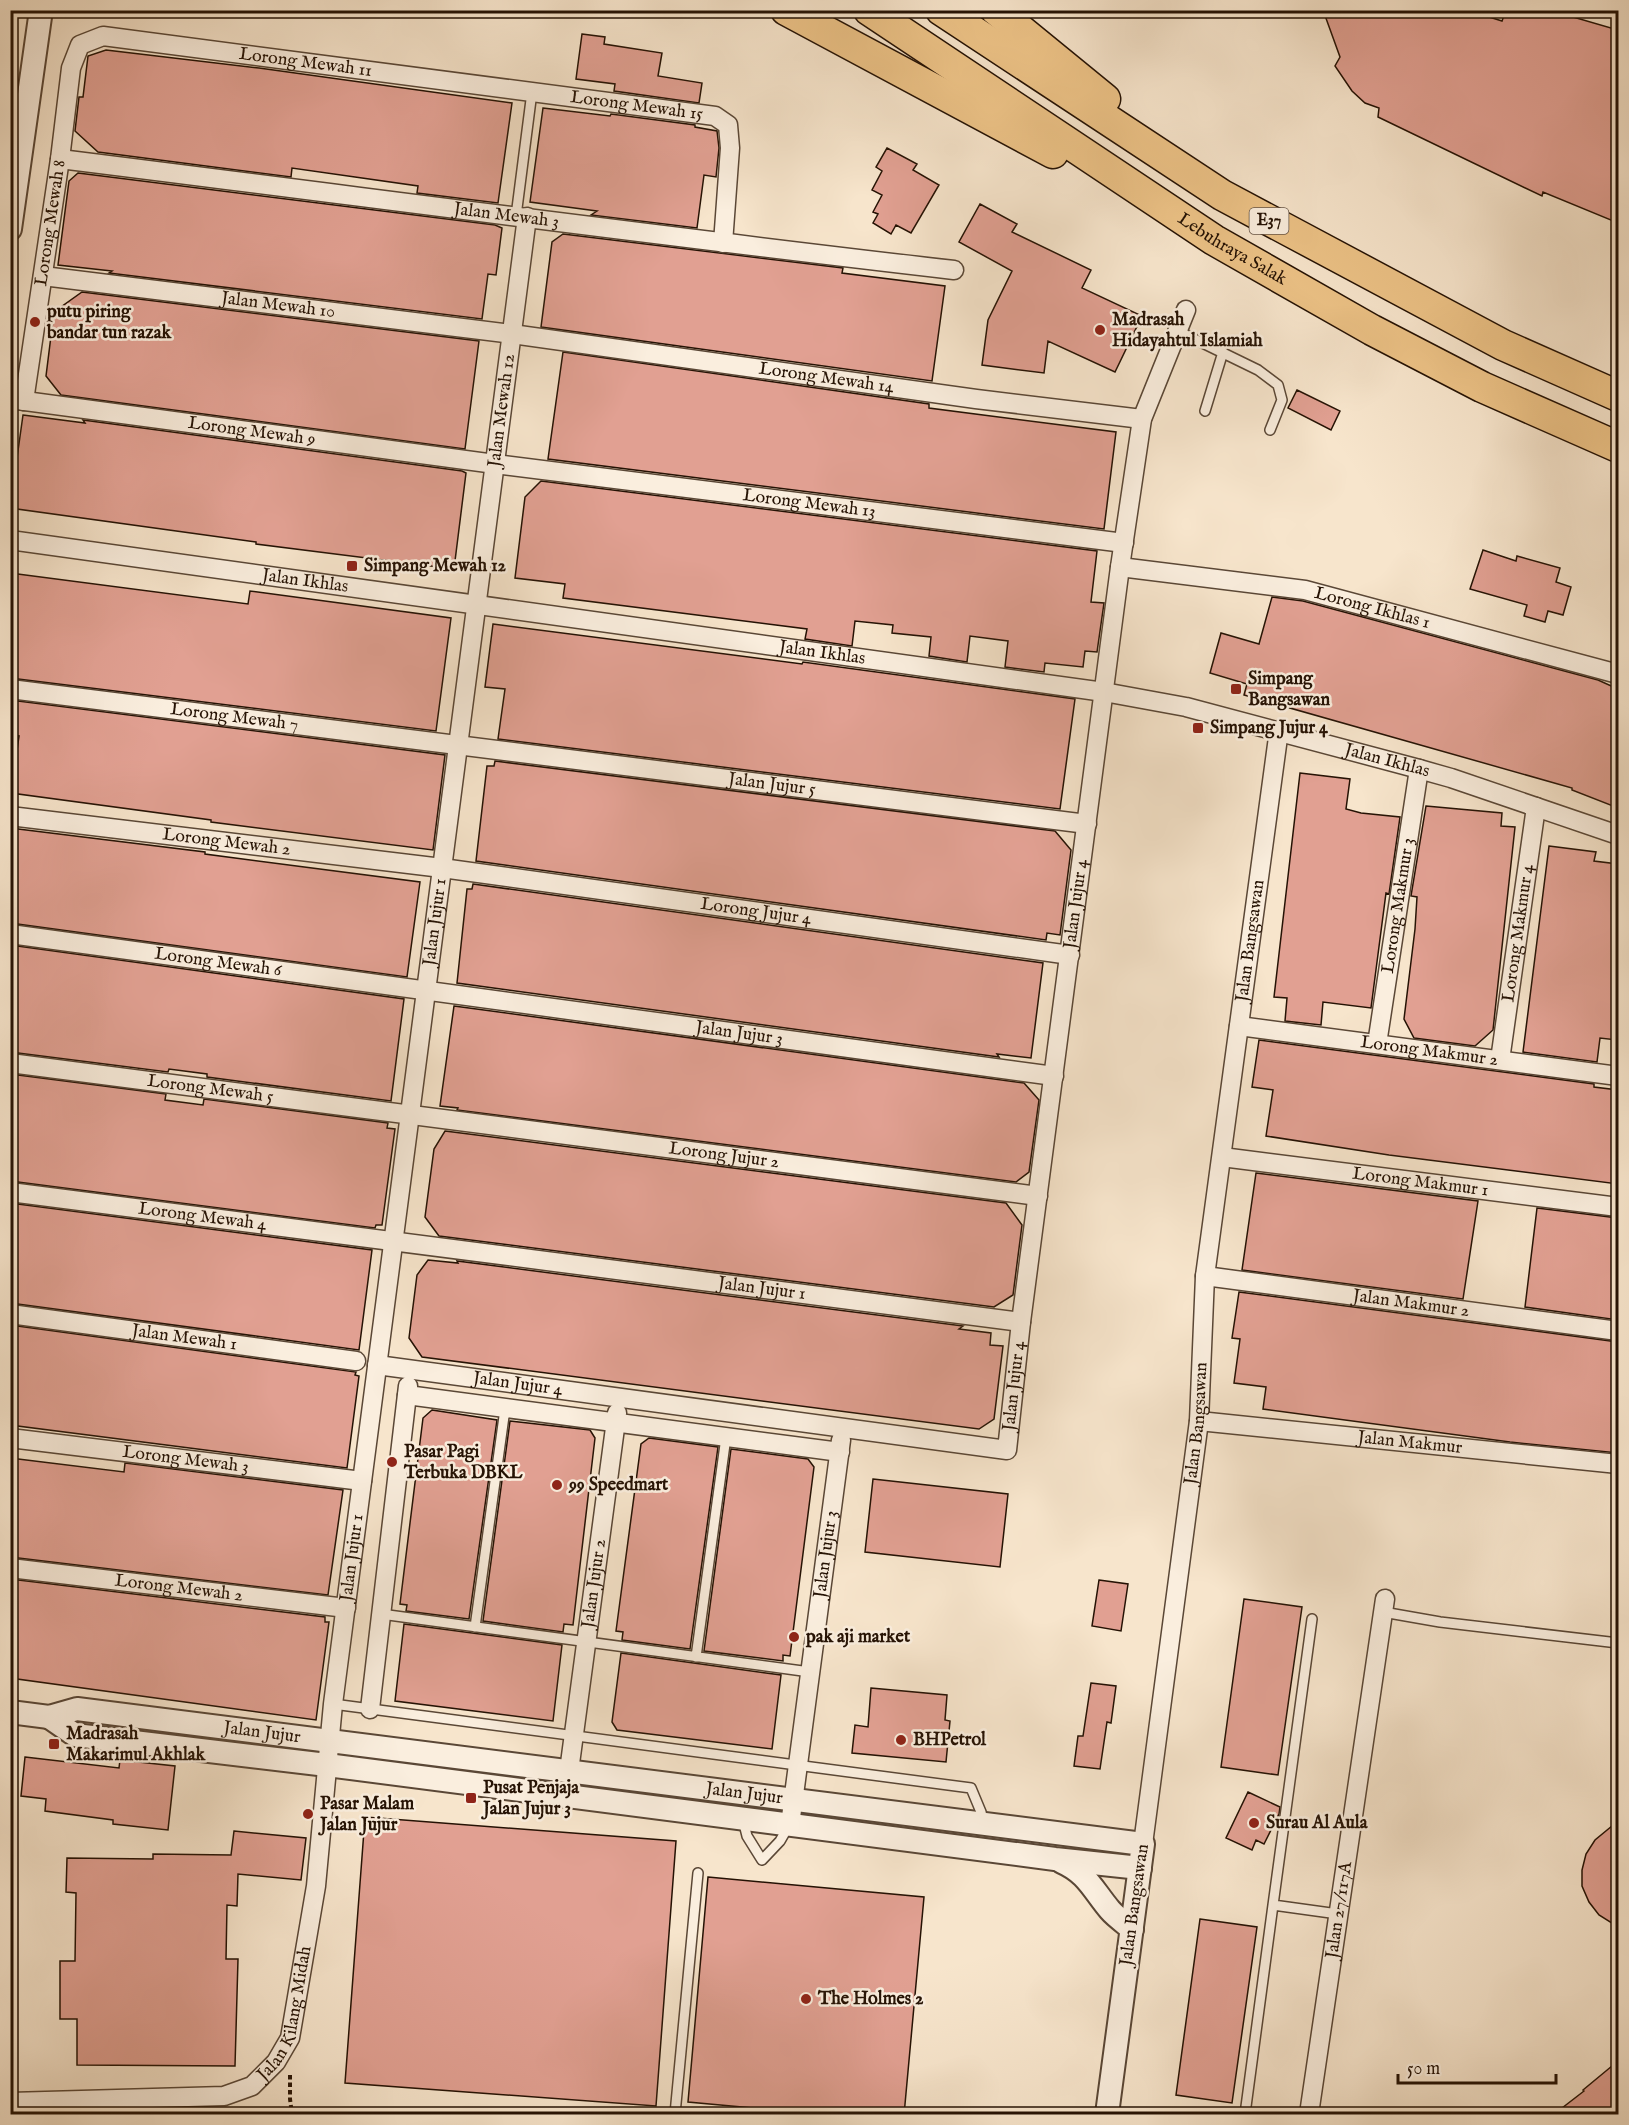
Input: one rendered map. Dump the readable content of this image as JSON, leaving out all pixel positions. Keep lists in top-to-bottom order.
{
  "streets": {
    "highway": ["E37", "Lebuhraya Salak"],
    "street": [
      "Lorong Mewah 11",
      "Lorong Mewah 15",
      "Jalan Mewah 3",
      "Lorong Mewah 8",
      "Jalan Mewah 10",
      "Lorong Mewah 14",
      "Jalan Mewah 12",
      "Lorong Mewah 9",
      "Lorong Mewah 13",
      "Jalan Ikhlas",
      "Lorong Ikhlas 1",
      "Lorong Mewah 7",
      "Jalan Jujur 5",
      "Lorong Mewah 2",
      "Jalan Jujur 4",
      "Lorong Makmur 3",
      "Lorong Jujur 4",
      "Jalan Jujur 1",
      "Lorong Makmur 4",
      "Jalan Bangsawan",
      "Lorong Mewah 6",
      "Jalan Jujur 3",
      "Lorong Makmur 2",
      "Lorong Mewah 5",
      "Lorong Jujur 2",
      "Lorong Makmur 1",
      "Lorong Mewah 4",
      "Jalan Makmur 2",
      "Jalan Mewah 1",
      "Jalan Makmur",
      "Lorong Mewah 3",
      "Jalan Jujur 2",
      "Jalan Jujur",
      "Jalan 27/117A",
      "Jalan Kilang Midah"
    ]
  },
  "crossings": [
    ["Lorong Mewah 11", "Lorong Mewah 15"],
    ["Lorong Mewah 11", "Lorong Mewah 8"],
    ["Lorong Mewah 15", "Jalan Mewah 3"],
    ["Jalan Mewah 3", "Lorong Mewah 8"],
    ["Jalan Mewah 3", "Jalan Mewah 12"],
    ["Lorong Mewah 8", "Jalan Mewah 10"],
    ["Lorong Mewah 8", "Lorong Mewah 9"],
    ["Jalan Mewah 10", "Lorong Mewah 14"],
    ["Jalan Mewah 10", "Jalan Mewah 12"],
    ["Lorong Mewah 14", "Jalan Mewah 12"],
    ["Jalan Mewah 12", "Lorong Mewah 9"],
    ["Jalan Mewah 12", "Lorong Mewah 13"],
    ["Jalan Mewah 12", "Jalan Ikhlas"],
    ["Jalan Mewah 12", "Jalan Jujur 1"],
    ["Lorong Mewah 9", "Lorong Mewah 13"],
    ["Jalan Ikhlas", "Jalan Jujur 4"],
    ["Jalan Ikhlas", "Lorong Makmur 3"],
    ["Jalan Ikhlas", "Jalan Jujur 1"],
    ["Jalan Ikhlas", "Lorong Makmur 4"],
    ["Jalan Ikhlas", "Jalan Bangsawan"],
    ["Lorong Mewah 7", "Jalan Jujur 5"],
    ["Lorong Mewah 7", "Jalan Jujur 1"],
    ["Jalan Jujur 5", "Jalan Jujur 4"],
    ["Jalan Jujur 5", "Jalan Jujur 1"],
    ["Lorong Mewah 2", "Lorong Jujur 4"],
    ["Lorong Mewah 2", "Jalan Jujur 1"],
    ["Jalan Jujur 4", "Lorong Jujur 4"],
    ["Jalan Jujur 4", "Jalan Jujur 1"],
    ["Jalan Jujur 4", "Jalan Jujur 3"],
    ["Jalan Jujur 4", "Lorong Jujur 2"],
    ["Jalan Jujur 4", "Jalan Jujur 2"],
    ["Lorong Makmur 3", "Lorong Makmur 2"],
    ["Lorong Jujur 4", "Jalan Jujur 1"],
    ["Jalan Jujur 1", "Lorong Mewah 6"],
    ["Jalan Jujur 1", "Jalan Jujur 3"],
    ["Jalan Jujur 1", "Lorong Mewah 5"],
    ["Jalan Jujur 1", "Lorong Jujur 2"],
    ["Jalan Jujur 1", "Lorong Mewah 4"],
    ["Jalan Jujur 1", "Lorong Mewah 3"],
    ["Jalan Jujur 1", "Jalan Jujur"],
    ["Jalan Jujur 1", "Jalan Kilang Midah"],
    ["Lorong Makmur 4", "Lorong Makmur 2"],
    ["Jalan Bangsawan", "Lorong Makmur 2"],
    ["Jalan Bangsawan", "Lorong Makmur 1"],
    ["Jalan Bangsawan", "Jalan Makmur 2"],
    ["Jalan Bangsawan", "Jalan Makmur"],
    ["Jalan Bangsawan", "Jalan Jujur"],
    ["Lorong Mewah 6", "Jalan Jujur 3"],
    ["Jalan Jujur 3", "Jalan Jujur"],
    ["Lorong Mewah 5", "Lorong Jujur 2"],
    ["Jalan Jujur 2", "Jalan Jujur"],
    ["Jalan Jujur", "Jalan Kilang Midah"]
  ],
  "places": {
    "other": [
      "putu piring bandar tun razak",
      "Madrasah Hidayahtul Islamiah",
      "Pasar Pagi Terbuka DBKL",
      "99 Speedmart",
      "pak aji market",
      "BHPetrol",
      "Pasar Malam Jalan Jujur",
      "Surau Al Aula",
      "The Holmes 2"
    ],
    "transit": [
      "Simpang Mewah 12",
      "Simpang Bangsawan",
      "Simpang Jujur 4",
      "Madrasah Makarimul Akhlak",
      "Pusat Penjaja Jalan Jujur 3"
    ]
  },
  "scale_bar": "50 m"
}
